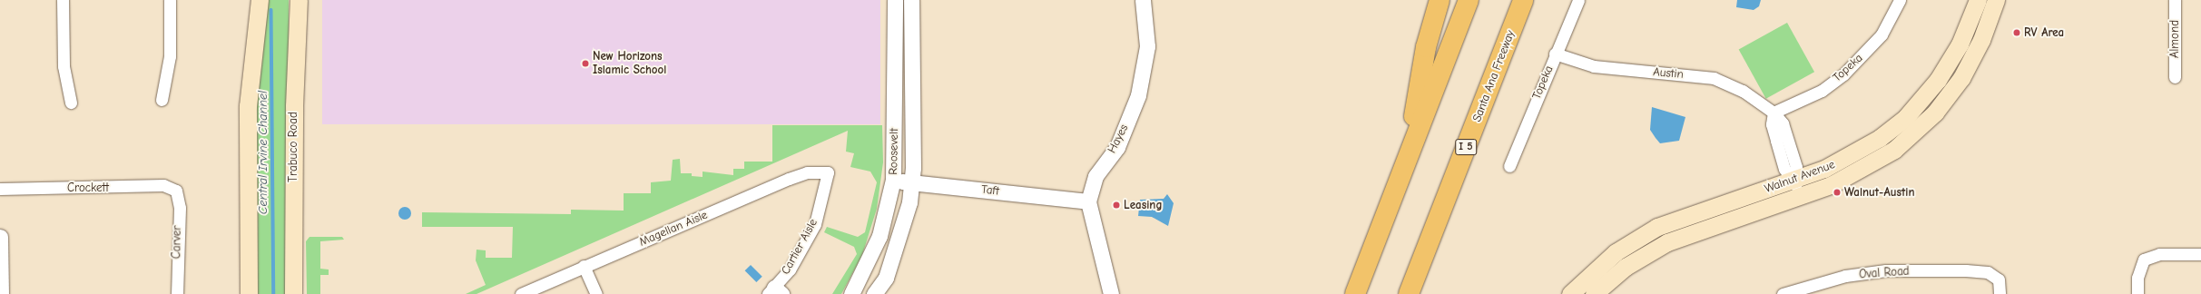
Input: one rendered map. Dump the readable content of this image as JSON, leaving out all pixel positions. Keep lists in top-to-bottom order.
{
  "streets": {
    "highway": ["Santa Ana Freeway", "I 5"],
    "main road": ["Trabuco Road", "Walnut Avenue"],
    "street": [
      "Almond",
      "Topeka",
      "Austin",
      "Hayes",
      "Roosevelt",
      "Crockett",
      "Taft",
      "Magellan Aisle",
      "Carver",
      "Cartier Aisle",
      "Oval Road"
    ]
  },
  "crossings": [
    ["Topeka", "Austin"],
    ["Hayes", "Taft"],
    ["Roosevelt", "Taft"],
    ["Crockett", "Carver"],
    ["Magellan Aisle", "Cartier Aisle"]
  ],
  "water": ["Central Irvine Channel"],
  "places": [
    "RV Area",
    "New Horizons Islamic School",
    "Walnut-Austin",
    "Leasing"
  ]
}
